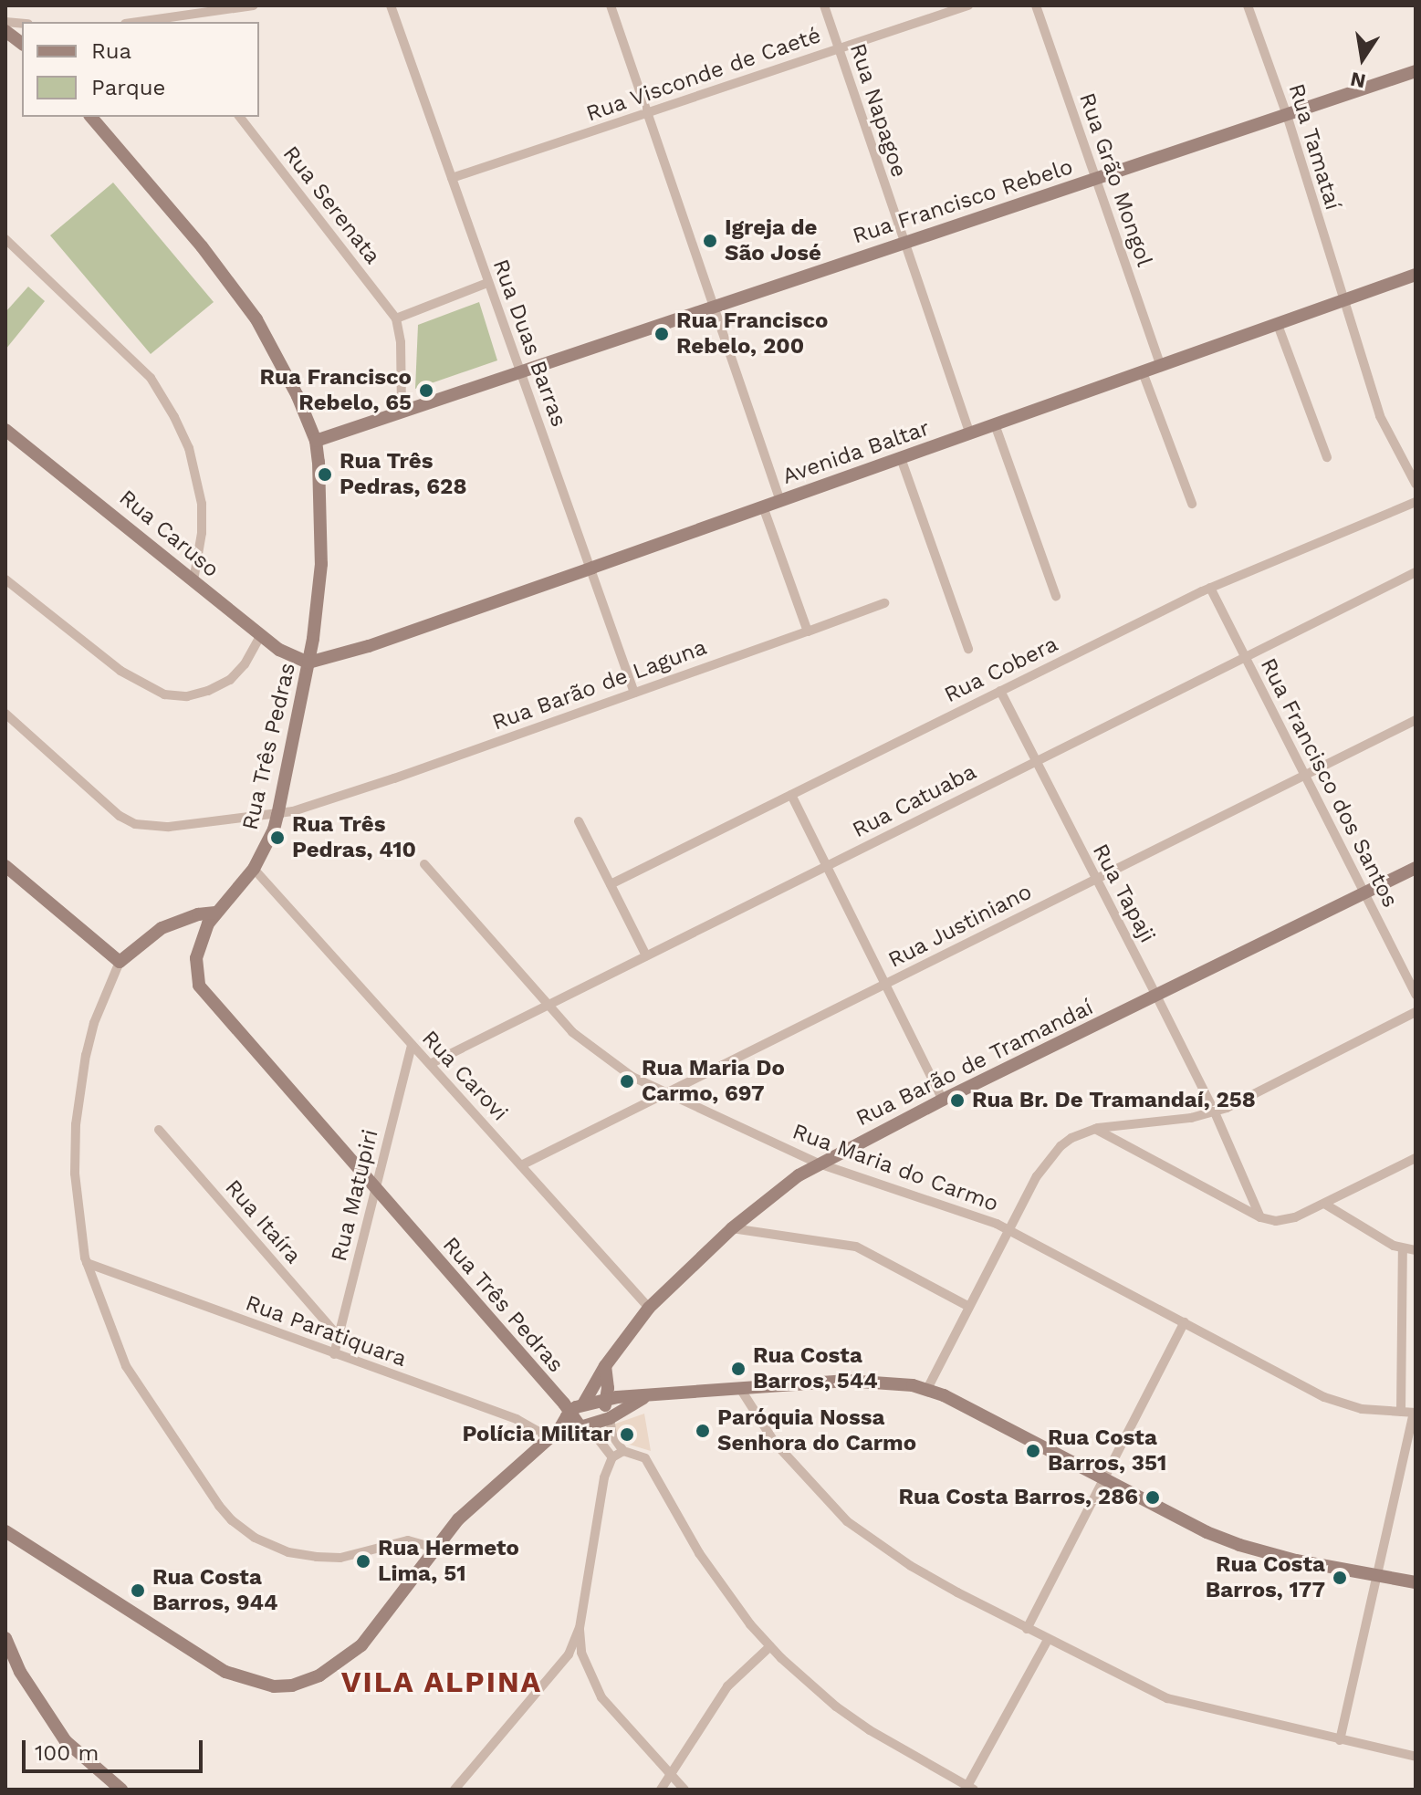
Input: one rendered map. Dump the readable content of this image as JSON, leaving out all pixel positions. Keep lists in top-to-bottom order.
{
  "streets": {
    "street": [
      "Rua Visconde de Caeté",
      "Rua Napagoe",
      "Rua Tamataí",
      "Rua Grão Mongol",
      "Rua Francisco Rebelo",
      "Rua Serenata",
      "Rua Duas Barras",
      "Avenida Baltar",
      "Rua Caruso",
      "Rua Cobera",
      "Rua Barão de Laguna",
      "Rua Três Pedras",
      "Rua Francisco dos Santos",
      "Rua Catuaba",
      "Rua Tapaji",
      "Rua Justiniano",
      "Rua Barão de Tramandaí",
      "Rua Carovi",
      "Rua Maria do Carmo",
      "Rua Matupiri",
      "Rua Itaíra",
      "Rua Paratiquara"
    ]
  },
  "crossings": [
    ["Rua Visconde de Caeté", "Rua Napagoe"],
    ["Rua Visconde de Caeté", "Rua Duas Barras"],
    ["Rua Napagoe", "Rua Francisco Rebelo"],
    ["Rua Napagoe", "Avenida Baltar"],
    ["Rua Tamataí", "Rua Francisco Rebelo"],
    ["Rua Tamataí", "Avenida Baltar"],
    ["Rua Grão Mongol", "Rua Francisco Rebelo"],
    ["Rua Grão Mongol", "Avenida Baltar"],
    ["Rua Francisco Rebelo", "Rua Duas Barras"],
    ["Rua Francisco Rebelo", "Rua Três Pedras"],
    ["Rua Duas Barras", "Avenida Baltar"],
    ["Rua Duas Barras", "Rua Barão de Laguna"],
    ["Avenida Baltar", "Rua Caruso"],
    ["Avenida Baltar", "Rua Três Pedras"],
    ["Rua Caruso", "Rua Três Pedras"],
    ["Rua Cobera", "Rua Francisco dos Santos"],
    ["Rua Cobera", "Rua Tapaji"],
    ["Rua Barão de Laguna", "Rua Três Pedras"],
    ["Rua Três Pedras", "Rua Carovi"],
    ["Rua Três Pedras", "Rua Matupiri"],
    ["Rua Francisco dos Santos", "Rua Catuaba"],
    ["Rua Francisco dos Santos", "Rua Justiniano"],
    ["Rua Francisco dos Santos", "Rua Barão de Tramandaí"],
    ["Rua Catuaba", "Rua Tapaji"],
    ["Rua Catuaba", "Rua Carovi"],
    ["Rua Catuaba", "Rua Maria do Carmo"],
    ["Rua Tapaji", "Rua Justiniano"],
    ["Rua Tapaji", "Rua Barão de Tramandaí"],
    ["Rua Justiniano", "Rua Carovi"],
    ["Rua Justiniano", "Rua Maria do Carmo"],
    ["Rua Barão de Tramandaí", "Rua Carovi"],
    ["Rua Barão de Tramandaí", "Rua Maria do Carmo"],
    ["Rua Carovi", "Rua Matupiri"],
    ["Rua Matupiri", "Rua Itaíra"],
    ["Rua Matupiri", "Rua Paratiquara"]
  ],
  "districts": ["VILA ALPINA"],
  "places": [
    "Igreja de São José",
    "Rua Francisco Rebelo, 200",
    "Rua Francisco Rebelo, 65",
    "Rua Três Pedras, 628",
    "Rua Três Pedras, 410",
    "Rua Maria Do Carmo, 697",
    "Rua Br. De Tramandaí, 258",
    "Rua Costa Barros, 544",
    "Paróquia Nossa Senhora do Carmo",
    "Polícia Militar",
    "Rua Costa Barros, 351",
    "Rua Costa Barros, 286",
    "Rua Hermeto Lima, 51",
    "Rua Costa Barros, 177",
    "Rua Costa Barros, 944"
  ],
  "legend": ["Rua", "Parque"],
  "scale_bar": "100 m",
  "north": "bottom"
}
